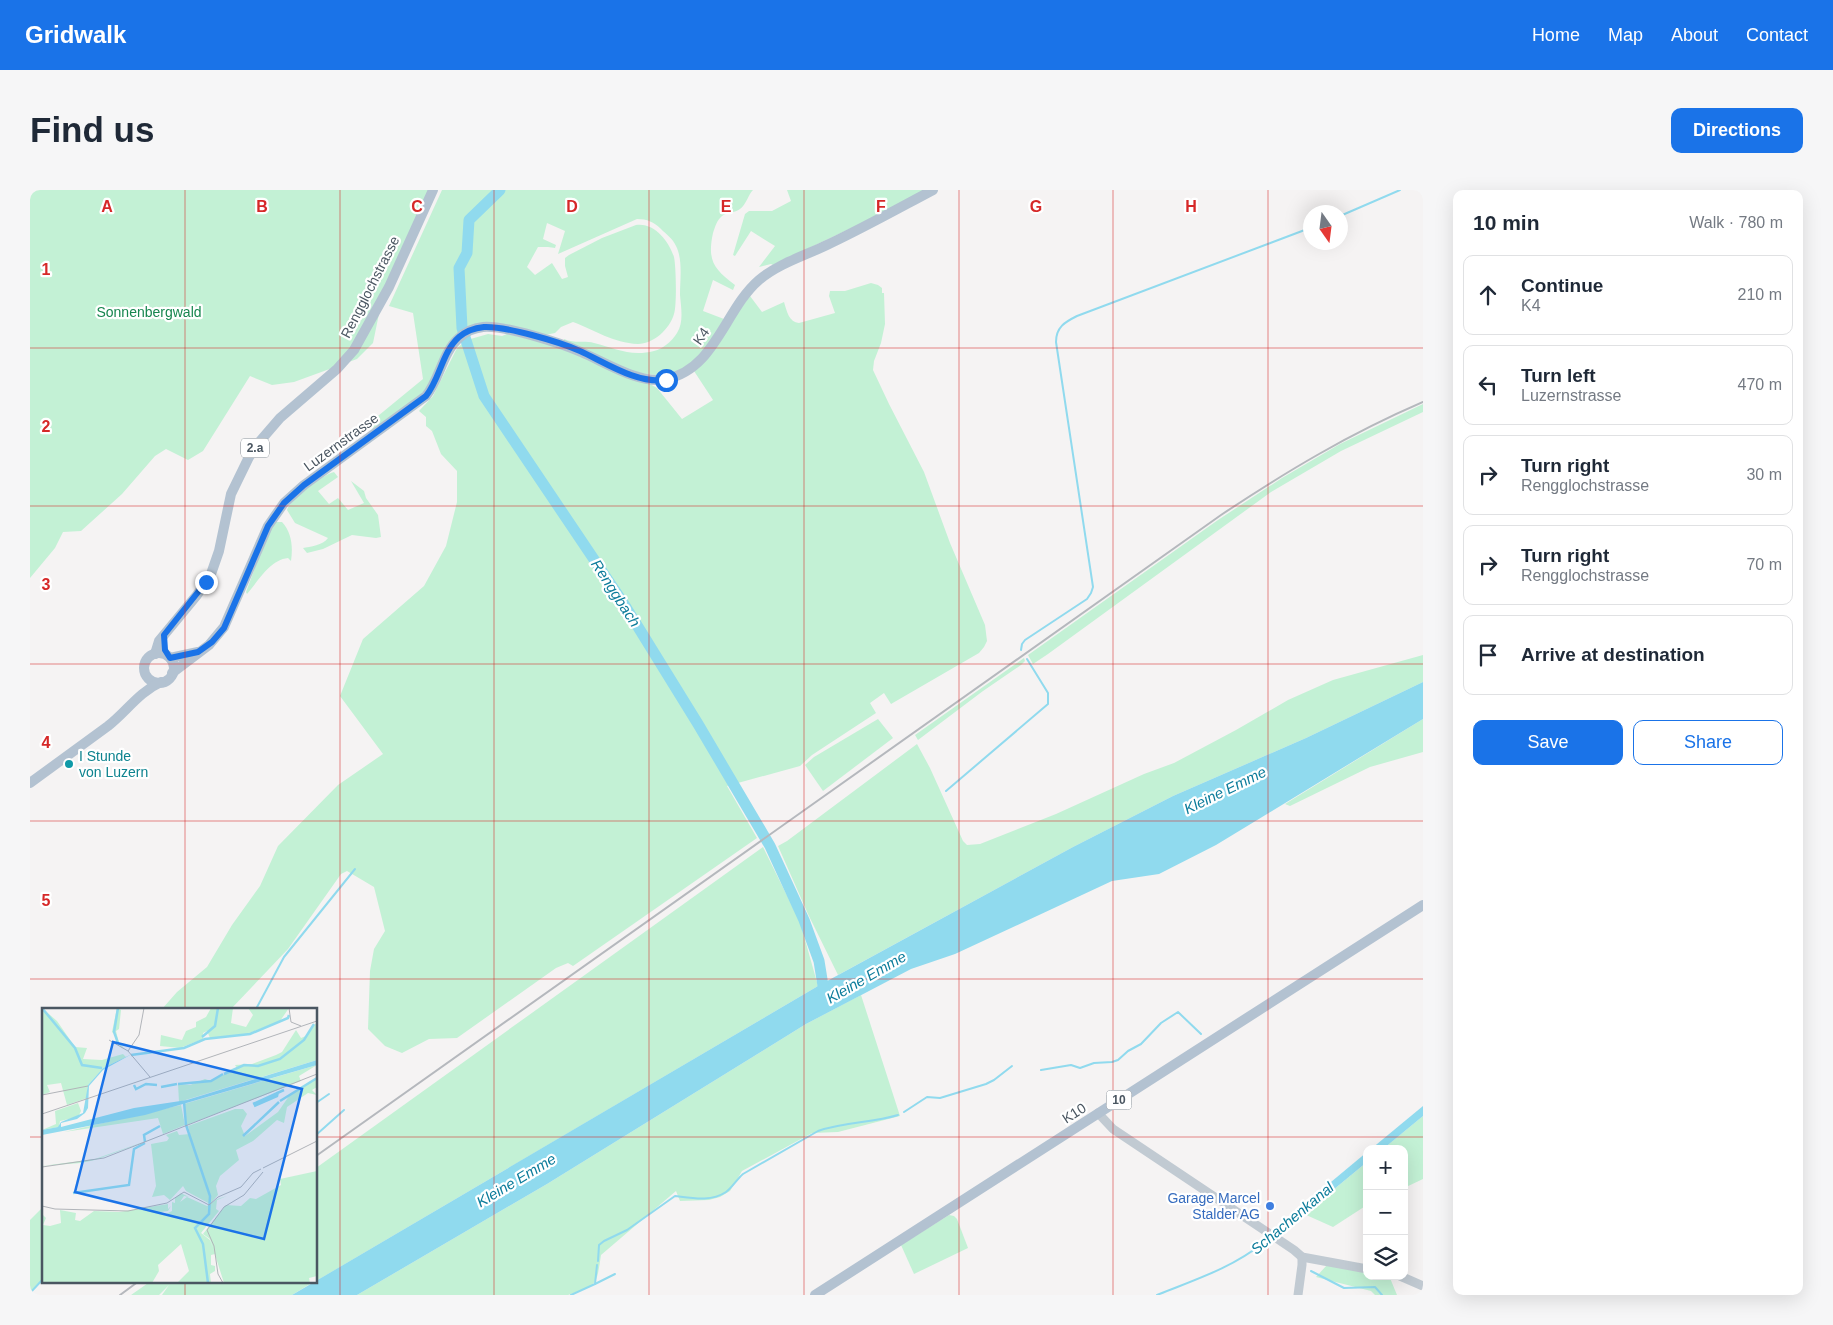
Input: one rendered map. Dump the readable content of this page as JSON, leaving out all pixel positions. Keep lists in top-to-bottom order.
{
  "streets": {
    "main road": [
      "Rengglochstrasse",
      "K4",
      "Luzernstrasse",
      "2.a",
      "10",
      "K10"
    ]
  },
  "crossings": [
    ["Rengglochstrasse", "Luzernstrasse"],
    ["K4", "Luzernstrasse"]
  ],
  "water": ["Renggbach", "Kleine Emme", "Schachenkanal"],
  "parks": ["Sonnenbergwald"],
  "places": ["I Stunde von Luzern", "Garage Marcel Stalder AG"],
  "north": "bottom",
  "page": {
    "header": "Gridwalk",
    "nav": [
      "Home",
      "Map",
      "About",
      "Contact"
    ],
    "buttons": [
      "Directions",
      ["Save", "Share"]
    ],
    "title": "Find us",
    "heading": ["10 min", "Walk · 780 m"],
    "list": [
      ["Continue", "K4", "210 m"],
      ["Turn left", "Luzernstrasse", "470 m"],
      ["Turn right", "Rengglochstrasse", "30 m"],
      ["Turn right", "Rengglochstrasse", "70 m"],
      "Arrive at destination"
    ],
    "map_buttons": ["+", "−"]
  },
  "grid": {
    "columns": [
      "A",
      "B",
      "C",
      "D",
      "E",
      "F",
      "G",
      "H"
    ],
    "rows": [
      "1",
      "2",
      "3",
      "4",
      "5"
    ]
  }
}
